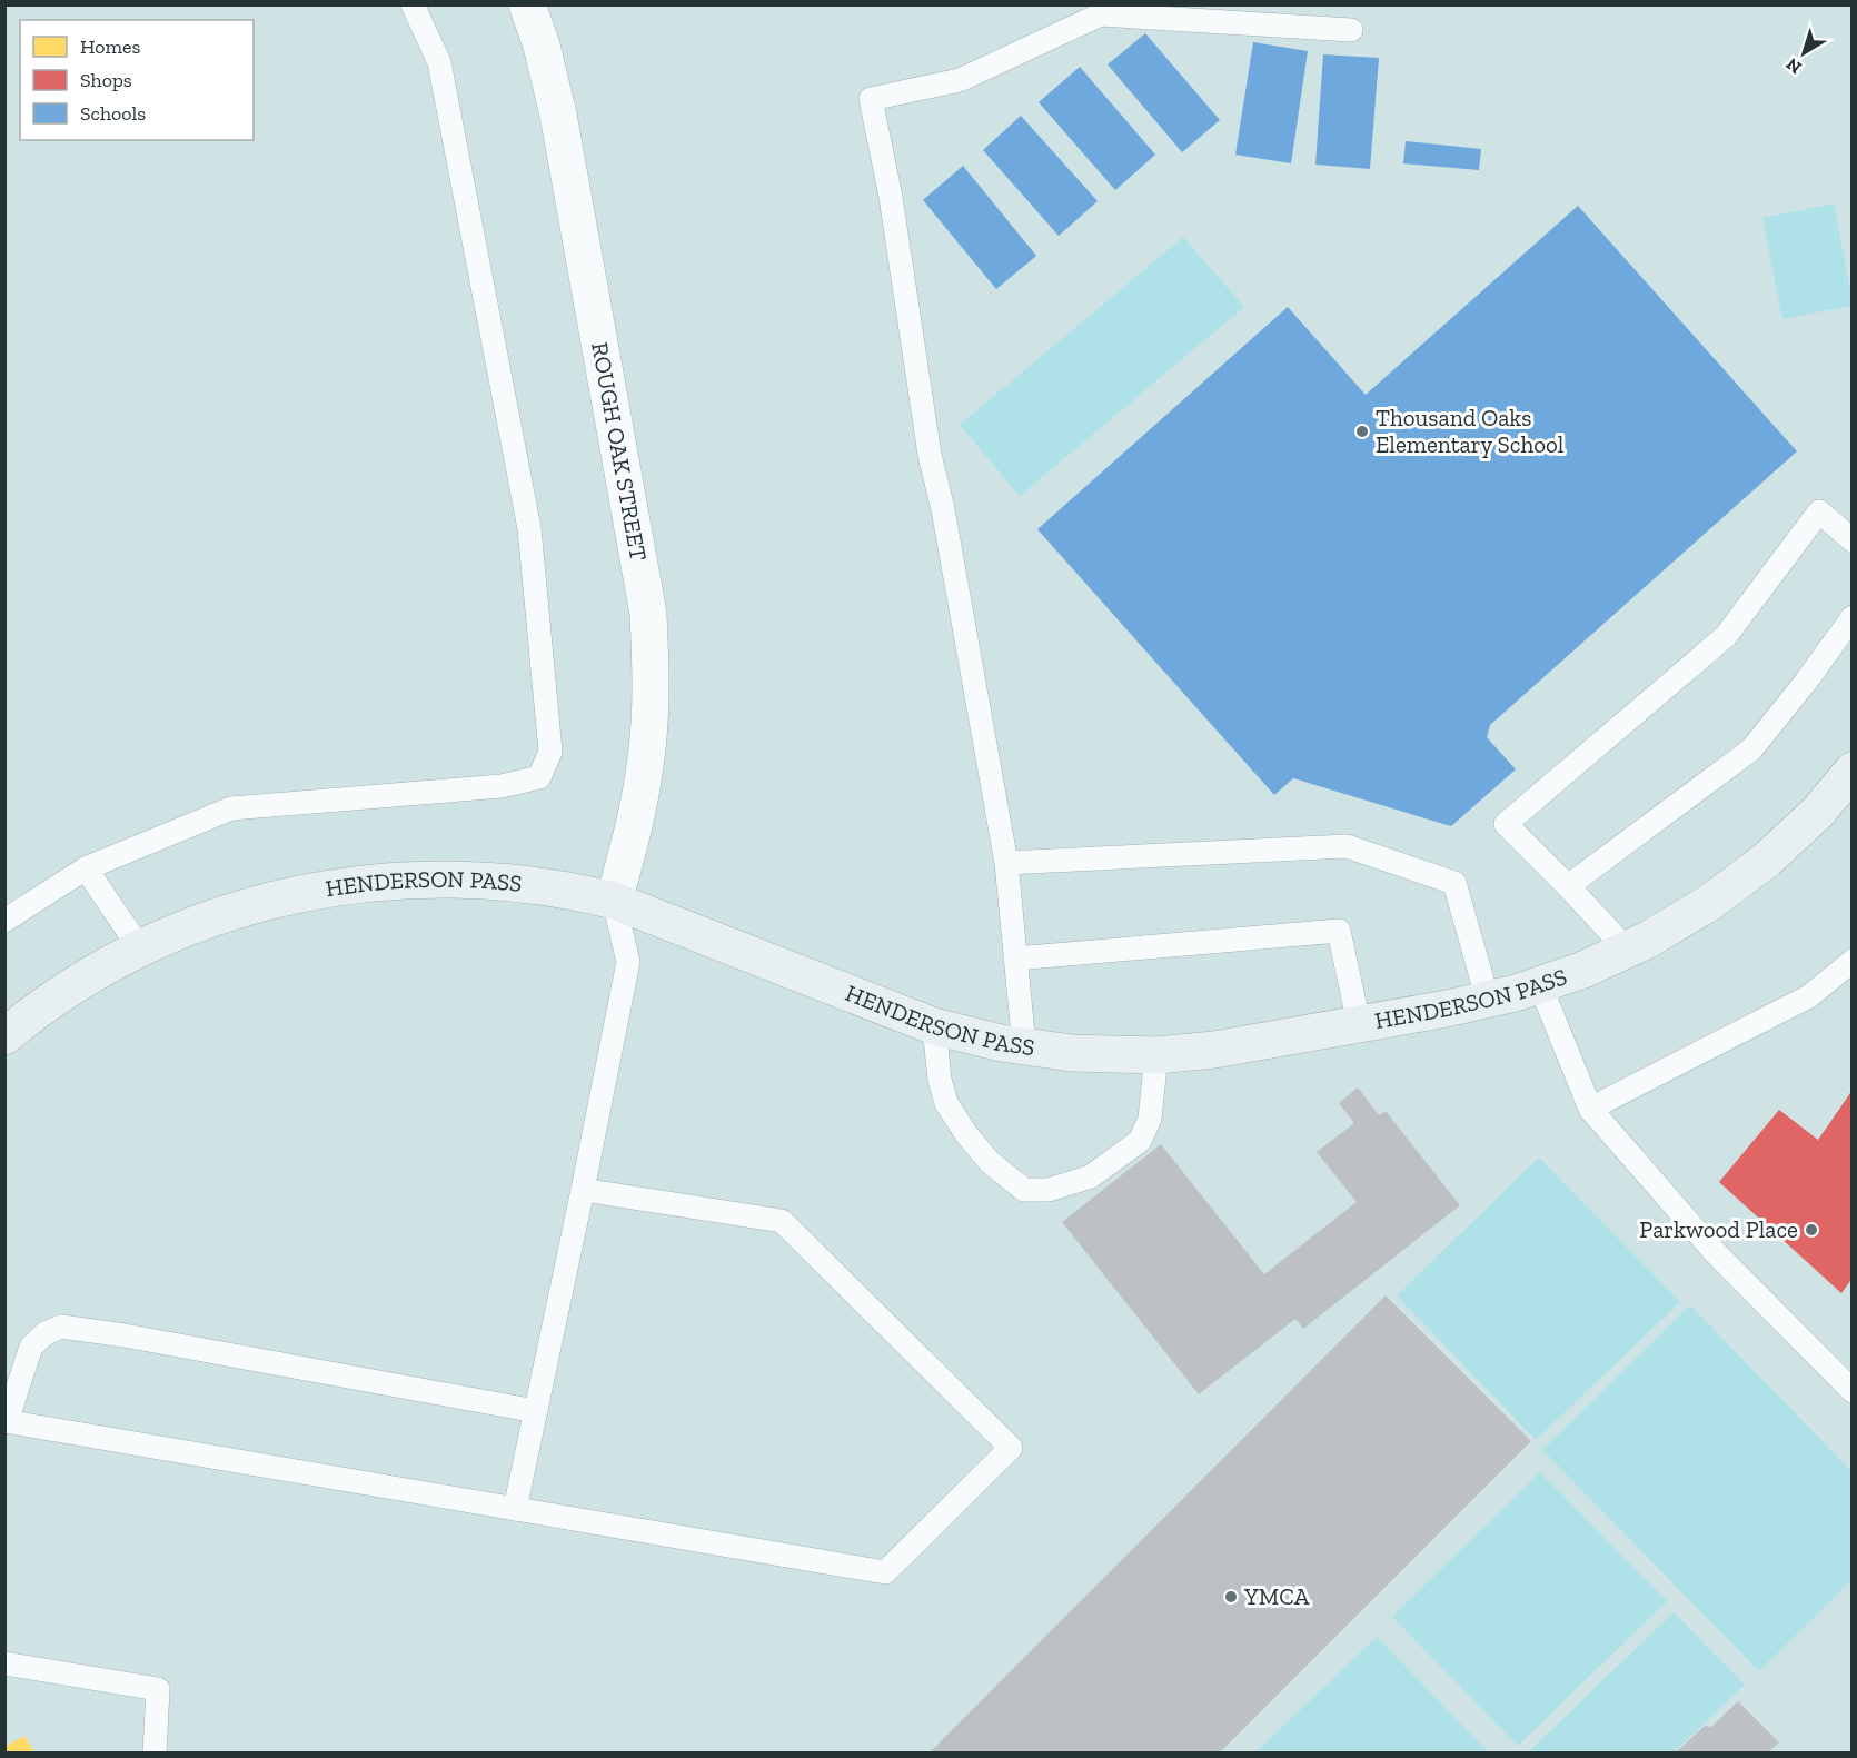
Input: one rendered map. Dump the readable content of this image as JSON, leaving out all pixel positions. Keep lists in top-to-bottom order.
{
  "streets": {
    "street": ["ROUGH OAK STREET", "HENDERSON PASS"]
  },
  "crossings": [
    ["ROUGH OAK STREET", "HENDERSON PASS"]
  ],
  "places": ["Thousand Oaks Elementary School", "Parkwood Place", "YMCA"],
  "legend": ["Homes", "Shops", "Schools"],
  "north": "bottom left"
}
